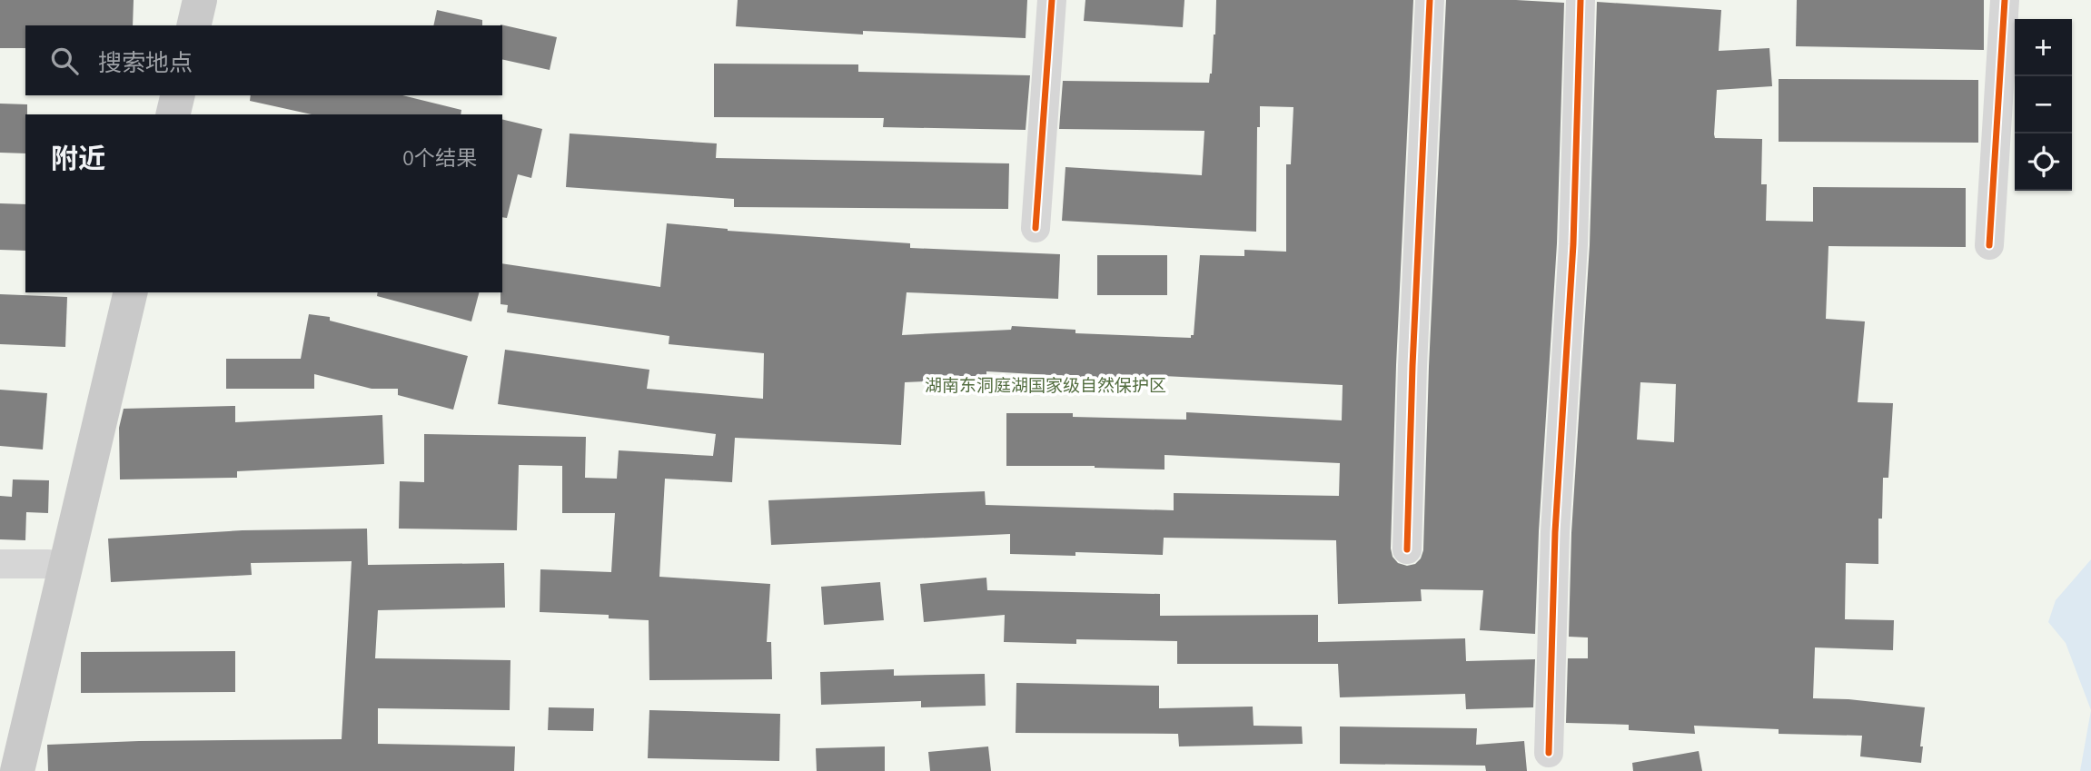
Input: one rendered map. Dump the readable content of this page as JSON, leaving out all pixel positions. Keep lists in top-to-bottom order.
{
  "parks": ["湖南东洞庭湖国家级自然保护区"],
  "page": {
    "map_buttons": ["+", "−"],
    "search": "搜索地点",
    "heading": ["附近", "0个结果"]
  }
}
